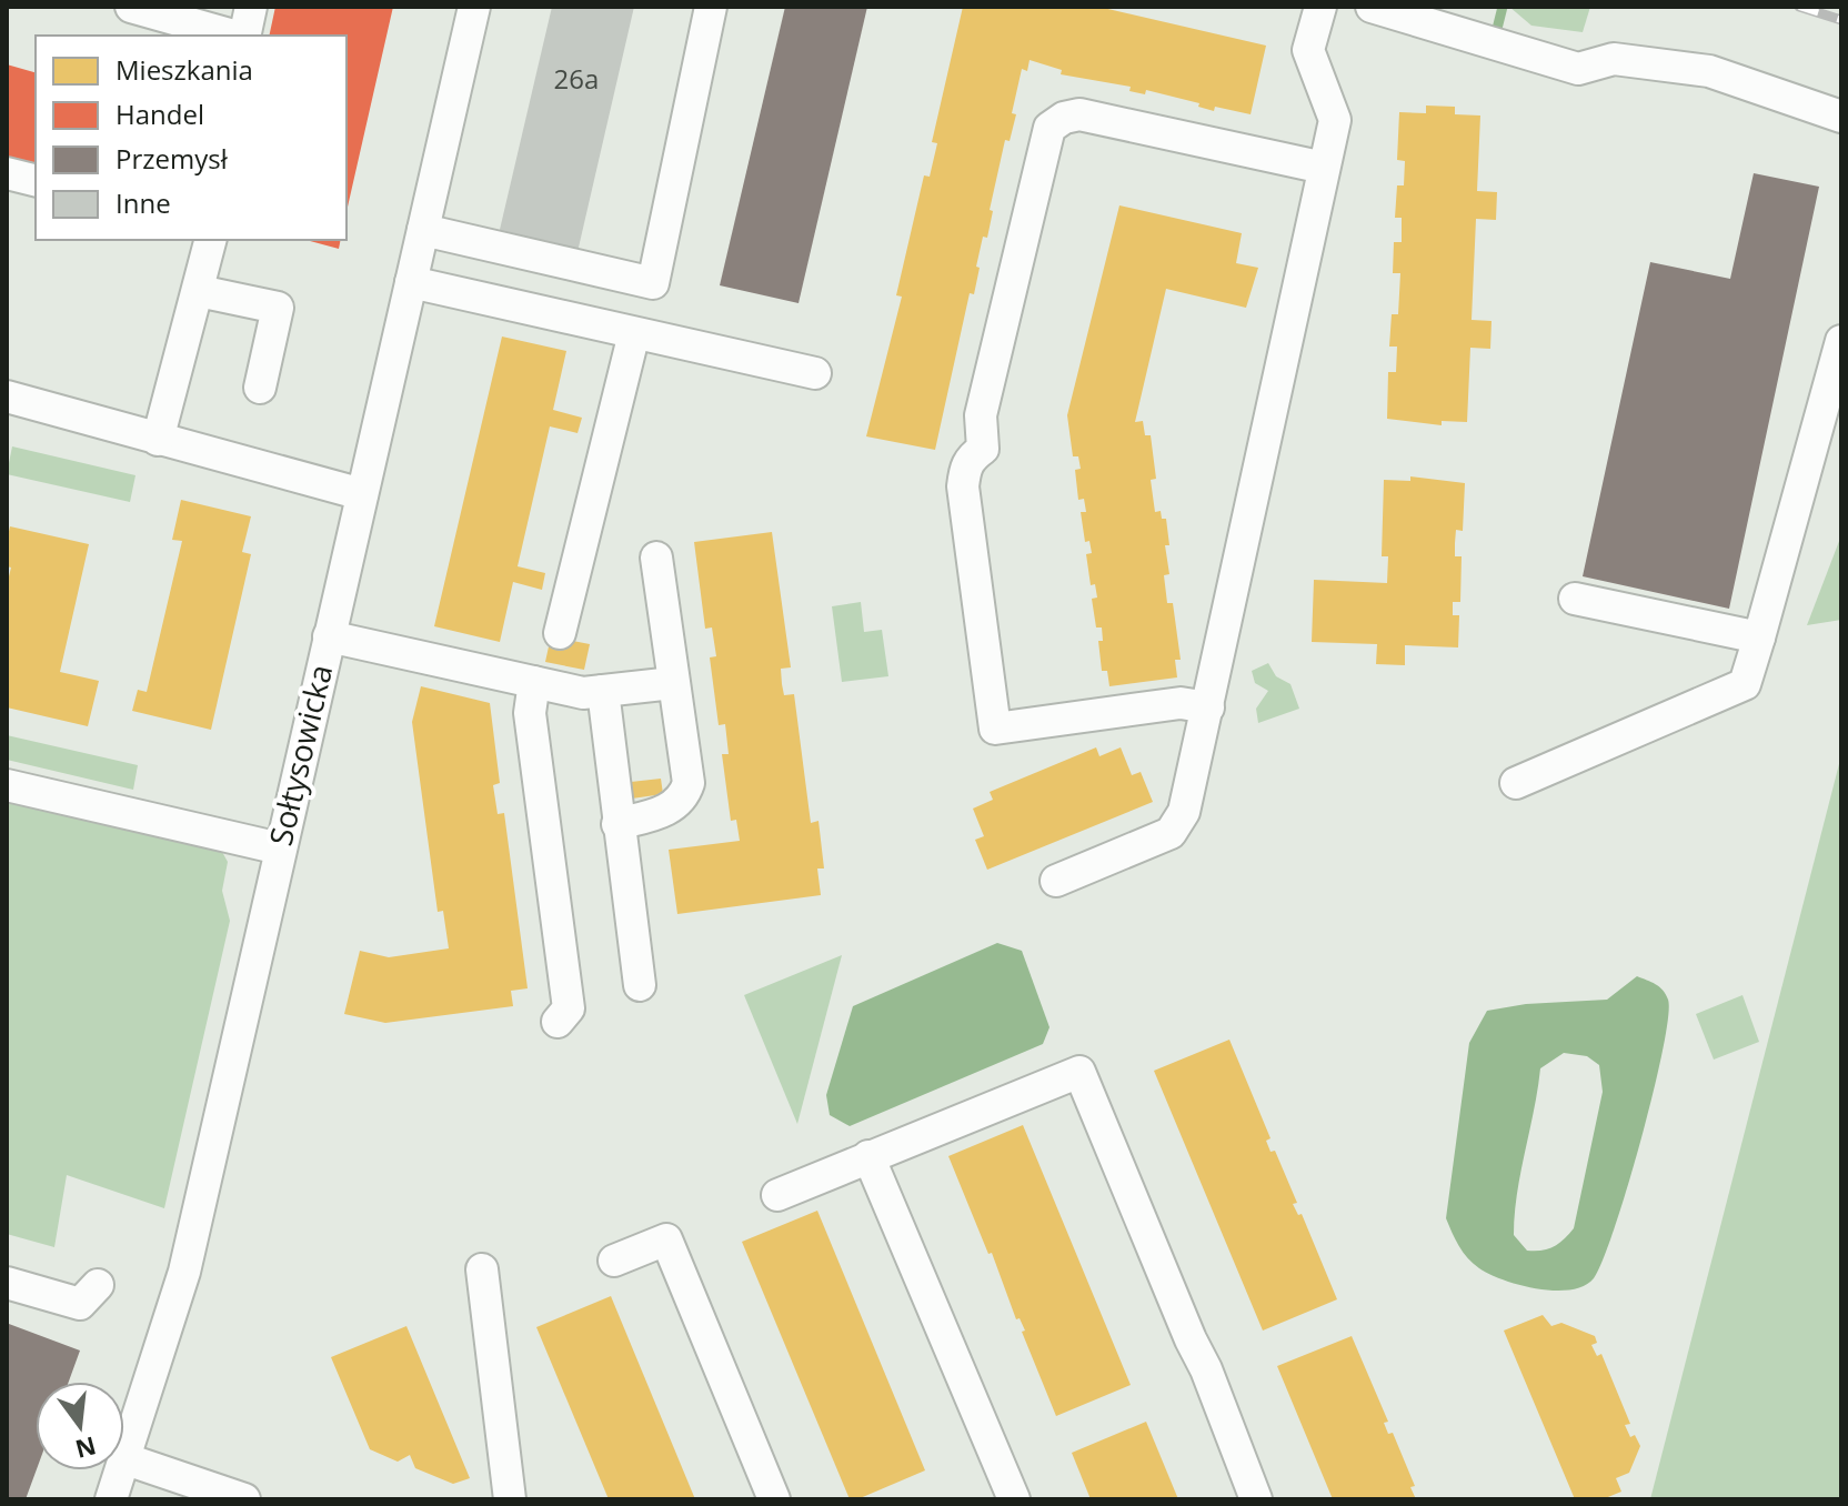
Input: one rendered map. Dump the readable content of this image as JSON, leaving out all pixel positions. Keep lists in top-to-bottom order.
{
  "streets": {
    "street": ["Sołtysowicka"]
  },
  "house_numbers": ["26a"],
  "legend": [
    "Mieszkania",
    "Handel",
    "Przemysł",
    "Inne"
  ],
  "north": "bottom"
}
